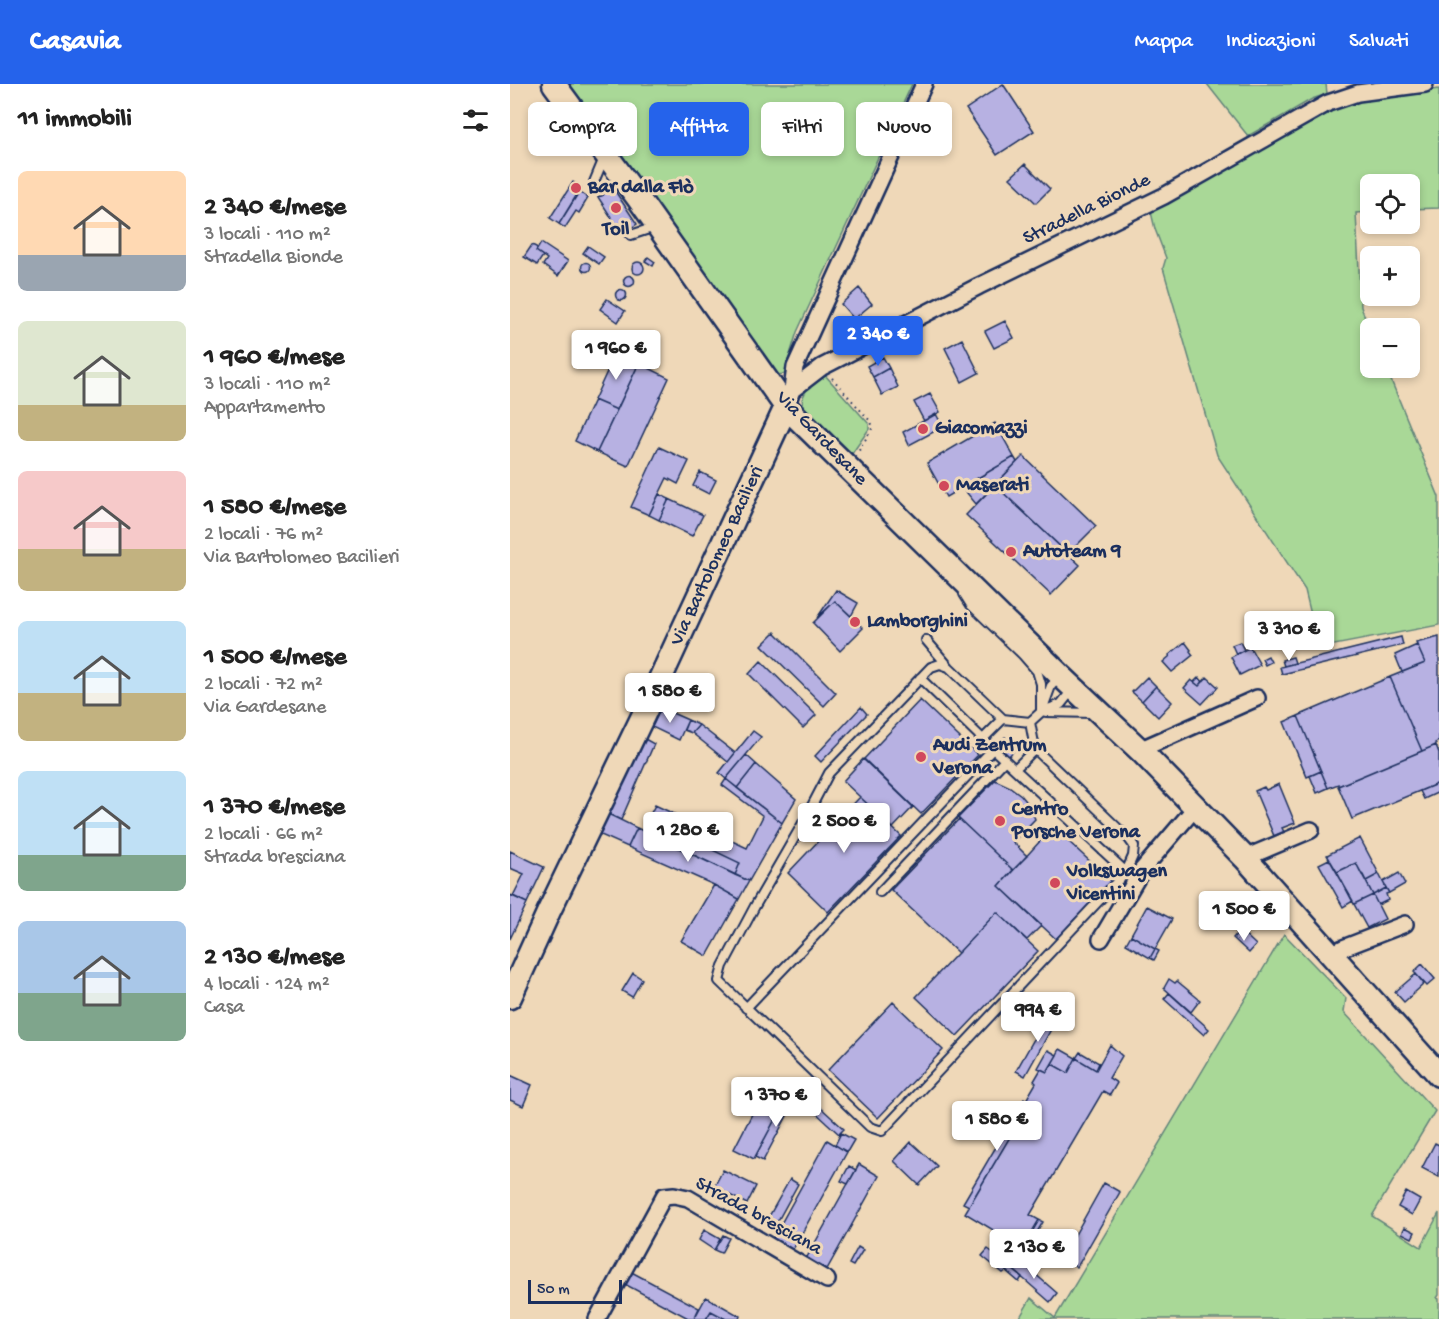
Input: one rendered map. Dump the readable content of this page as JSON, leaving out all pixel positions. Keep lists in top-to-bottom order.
{
  "streets": {
    "main road": ["Via Gardesane", "Via Bartolomeo Bacilieri"],
    "street": ["Stradella Bionde", "Strada bresciana"]
  },
  "crossings": [
    ["Stradella Bionde", "Via Gardesane"],
    ["Stradella Bionde", "Via Bartolomeo Bacilieri"],
    ["Via Gardesane", "Via Bartolomeo Bacilieri"]
  ],
  "places": [
    "Bar dalla Flò",
    "Toil",
    "Giacomazzi",
    "Maserati",
    "Autoteam 9",
    "Lamborghini",
    "Audi Zentrum Verona",
    "Centro Porsche Verona",
    "Volkswagen Vicentini"
  ],
  "scale_bar": "50 m",
  "page": {
    "header": "Casavia",
    "nav": ["Mappa", "Indicazioni", "Salvati"],
    "heading": "11 immobili",
    "chip": [
      "Compra",
      "Affitta",
      "Filtri",
      "Nuovo"
    ],
    "list": [
      {
        "name": "2 340 €/mese",
        "note": "3 locali · 110 m² · Stradella Bionde"
      },
      {
        "name": "1 960 €/mese",
        "note": "3 locali · 110 m² · Appartamento"
      },
      {
        "name": "1 580 €/mese",
        "note": "2 locali · 76 m² · Via Bartolomeo Bacilieri"
      },
      {
        "name": "1 500 €/mese",
        "note": "2 locali · 72 m² · Via Gardesane"
      },
      {
        "name": "1 370 €/mese",
        "note": "2 locali · 66 m² · Strada bresciana"
      },
      {
        "name": "2 130 €/mese",
        "note": "4 locali · 124 m² · Casa"
      }
    ],
    "map_buttons": ["+", "−"],
    "price": [
      "2 340 €",
      "1 960 €",
      "3 310 €",
      "1 580 €",
      "2 500 €",
      "1 280 €",
      "1 500 €",
      "994 €",
      "1 370 €",
      "1 580 €",
      "2 130 €"
    ],
    "scale": "50 m"
  }
}
